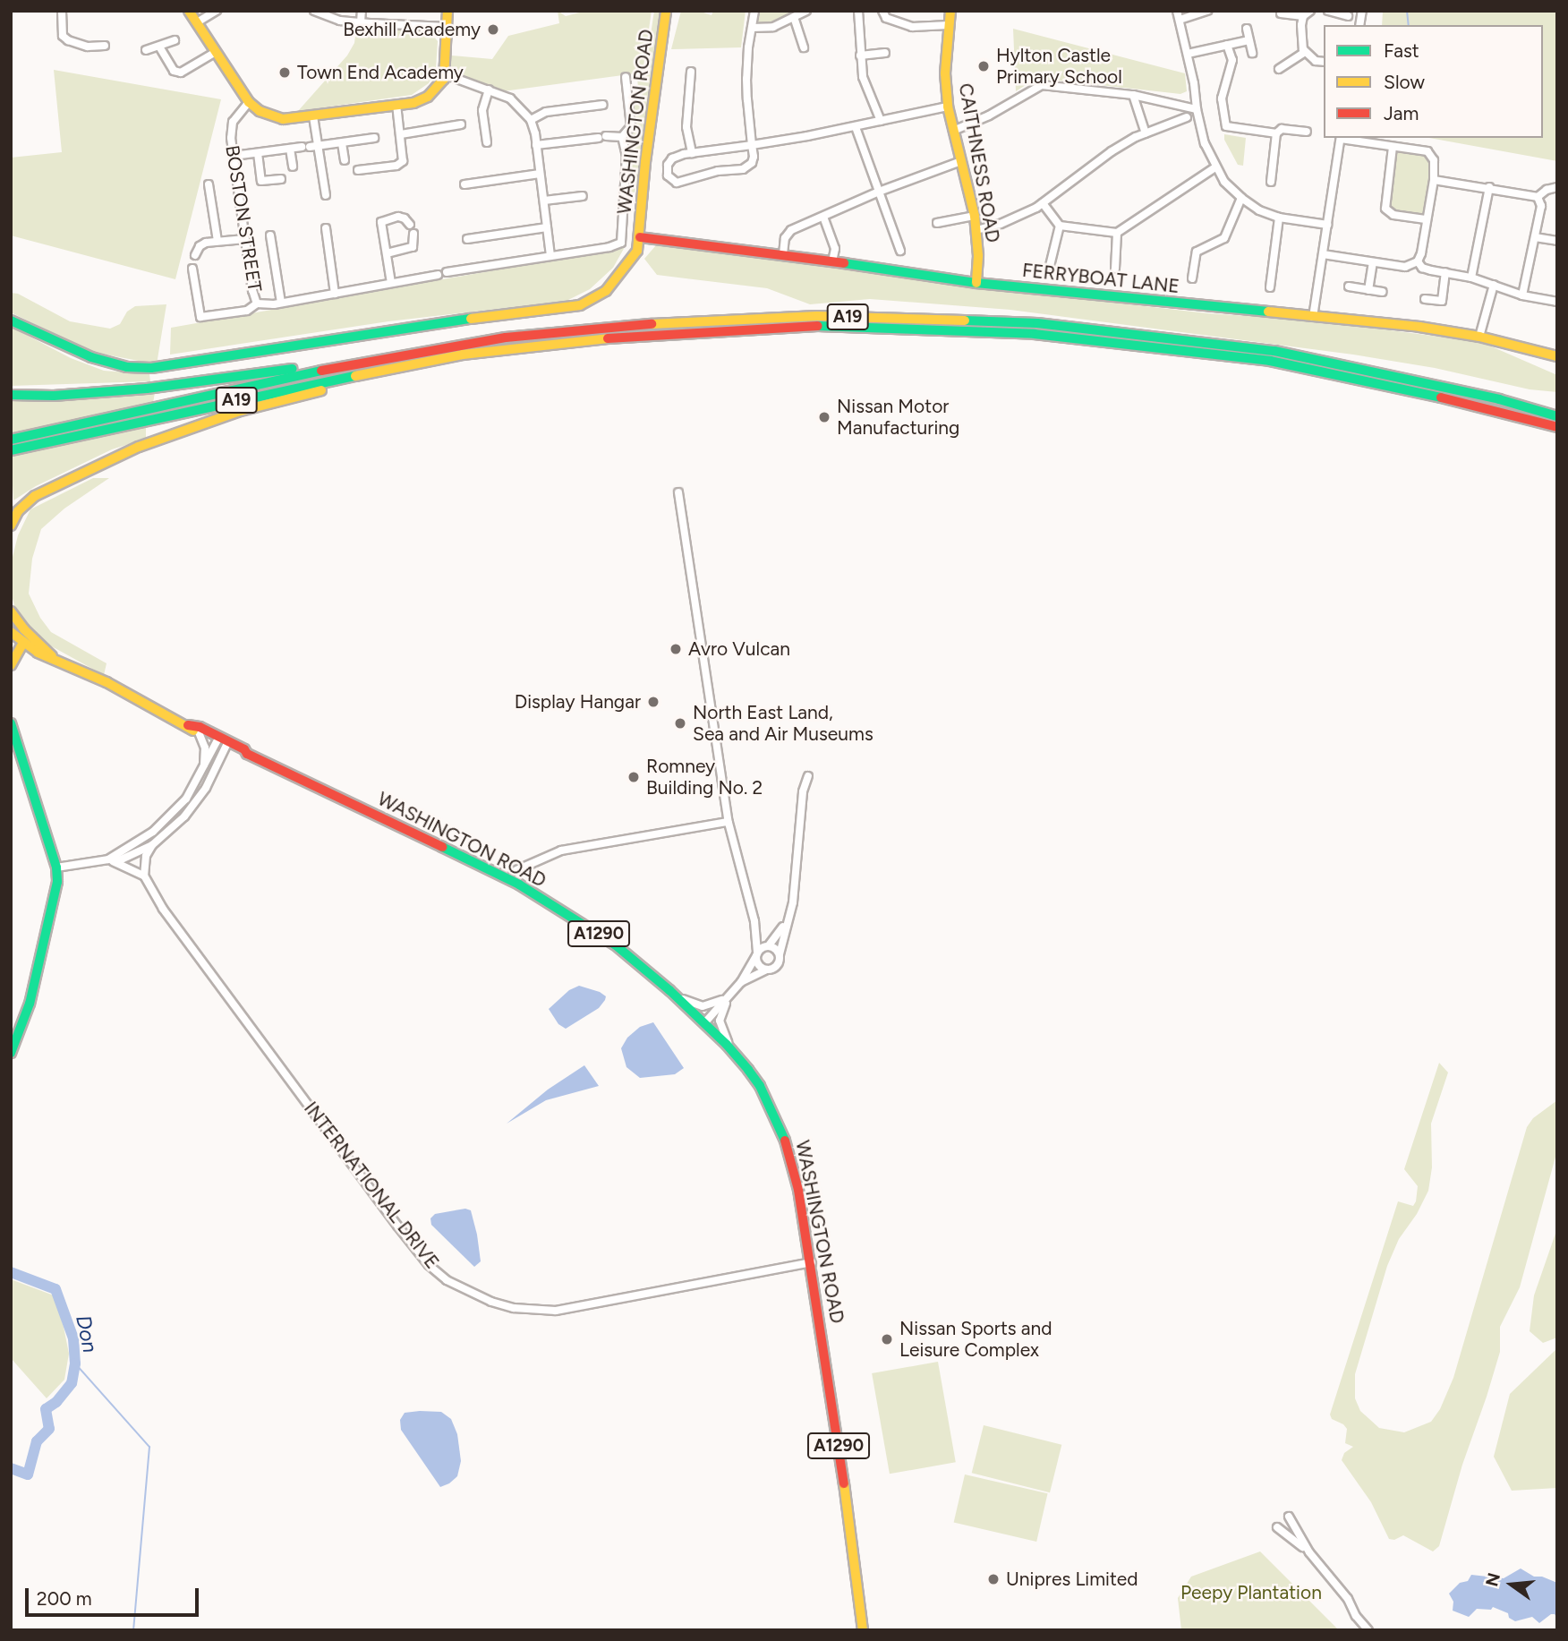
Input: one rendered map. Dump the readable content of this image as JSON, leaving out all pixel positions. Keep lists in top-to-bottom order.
{
  "streets": {
    "main road": [
      "WASHINGTON ROAD",
      "CAITHNESS ROAD",
      "FERRYBOAT LANE",
      "A19",
      "A1290"
    ],
    "street": ["BOSTON STREET", "INTERNATIONAL DRIVE"]
  },
  "crossings": [
    ["WASHINGTON ROAD", "FERRYBOAT LANE"],
    ["WASHINGTON ROAD", "A1290"],
    ["WASHINGTON ROAD", "INTERNATIONAL DRIVE"],
    ["CAITHNESS ROAD", "FERRYBOAT LANE"]
  ],
  "water": ["Don"],
  "parks": ["Peepy Plantation"],
  "places": [
    "Bexhill Academy",
    "Hylton Castle Primary School",
    "Town End Academy",
    "Nissan Motor Manufacturing",
    "Avro Vulcan",
    "Display Hangar",
    "North East Land, Sea and Air Museums",
    "Romney Building No. 2",
    "Nissan Sports and Leisure Complex",
    "Unipres Limited"
  ],
  "legend": ["Fast", "Slow", "Jam"],
  "scale_bar": "200 m",
  "north": "left"
}
